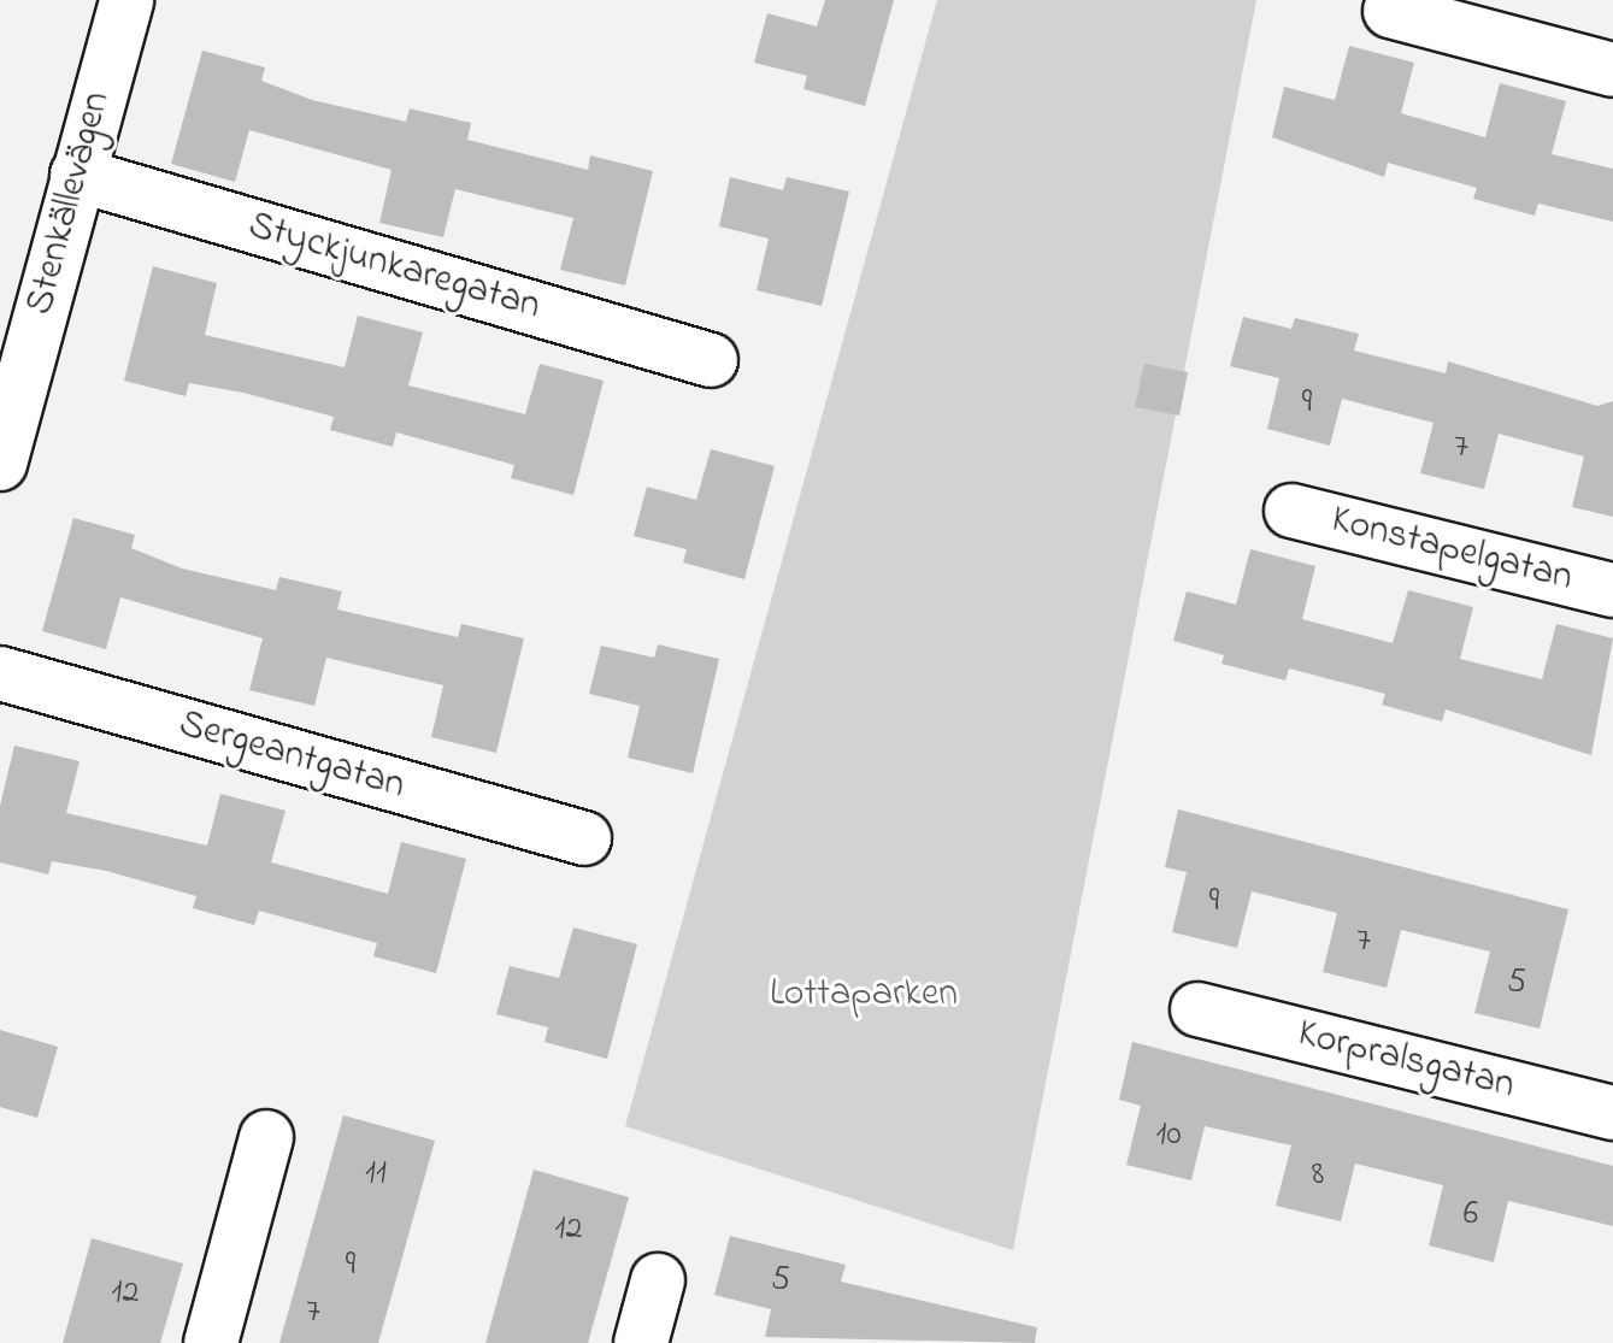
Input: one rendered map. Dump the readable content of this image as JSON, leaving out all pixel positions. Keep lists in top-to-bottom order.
{
  "streets": {
    "street": [
      "Stenkällevägen",
      "Styckjunkaregatan",
      "Konstapelgatan",
      "Sergeantgatan",
      "Korpralsgatan"
    ]
  },
  "crossings": [
    ["Stenkällevägen", "Styckjunkaregatan"]
  ],
  "parks": ["Lottaparken"],
  "house_numbers": [
    "9",
    "7",
    "9",
    "7",
    "5",
    "10",
    "11",
    "8",
    "6",
    "12",
    "9",
    "5",
    "12",
    "7"
  ]
}
